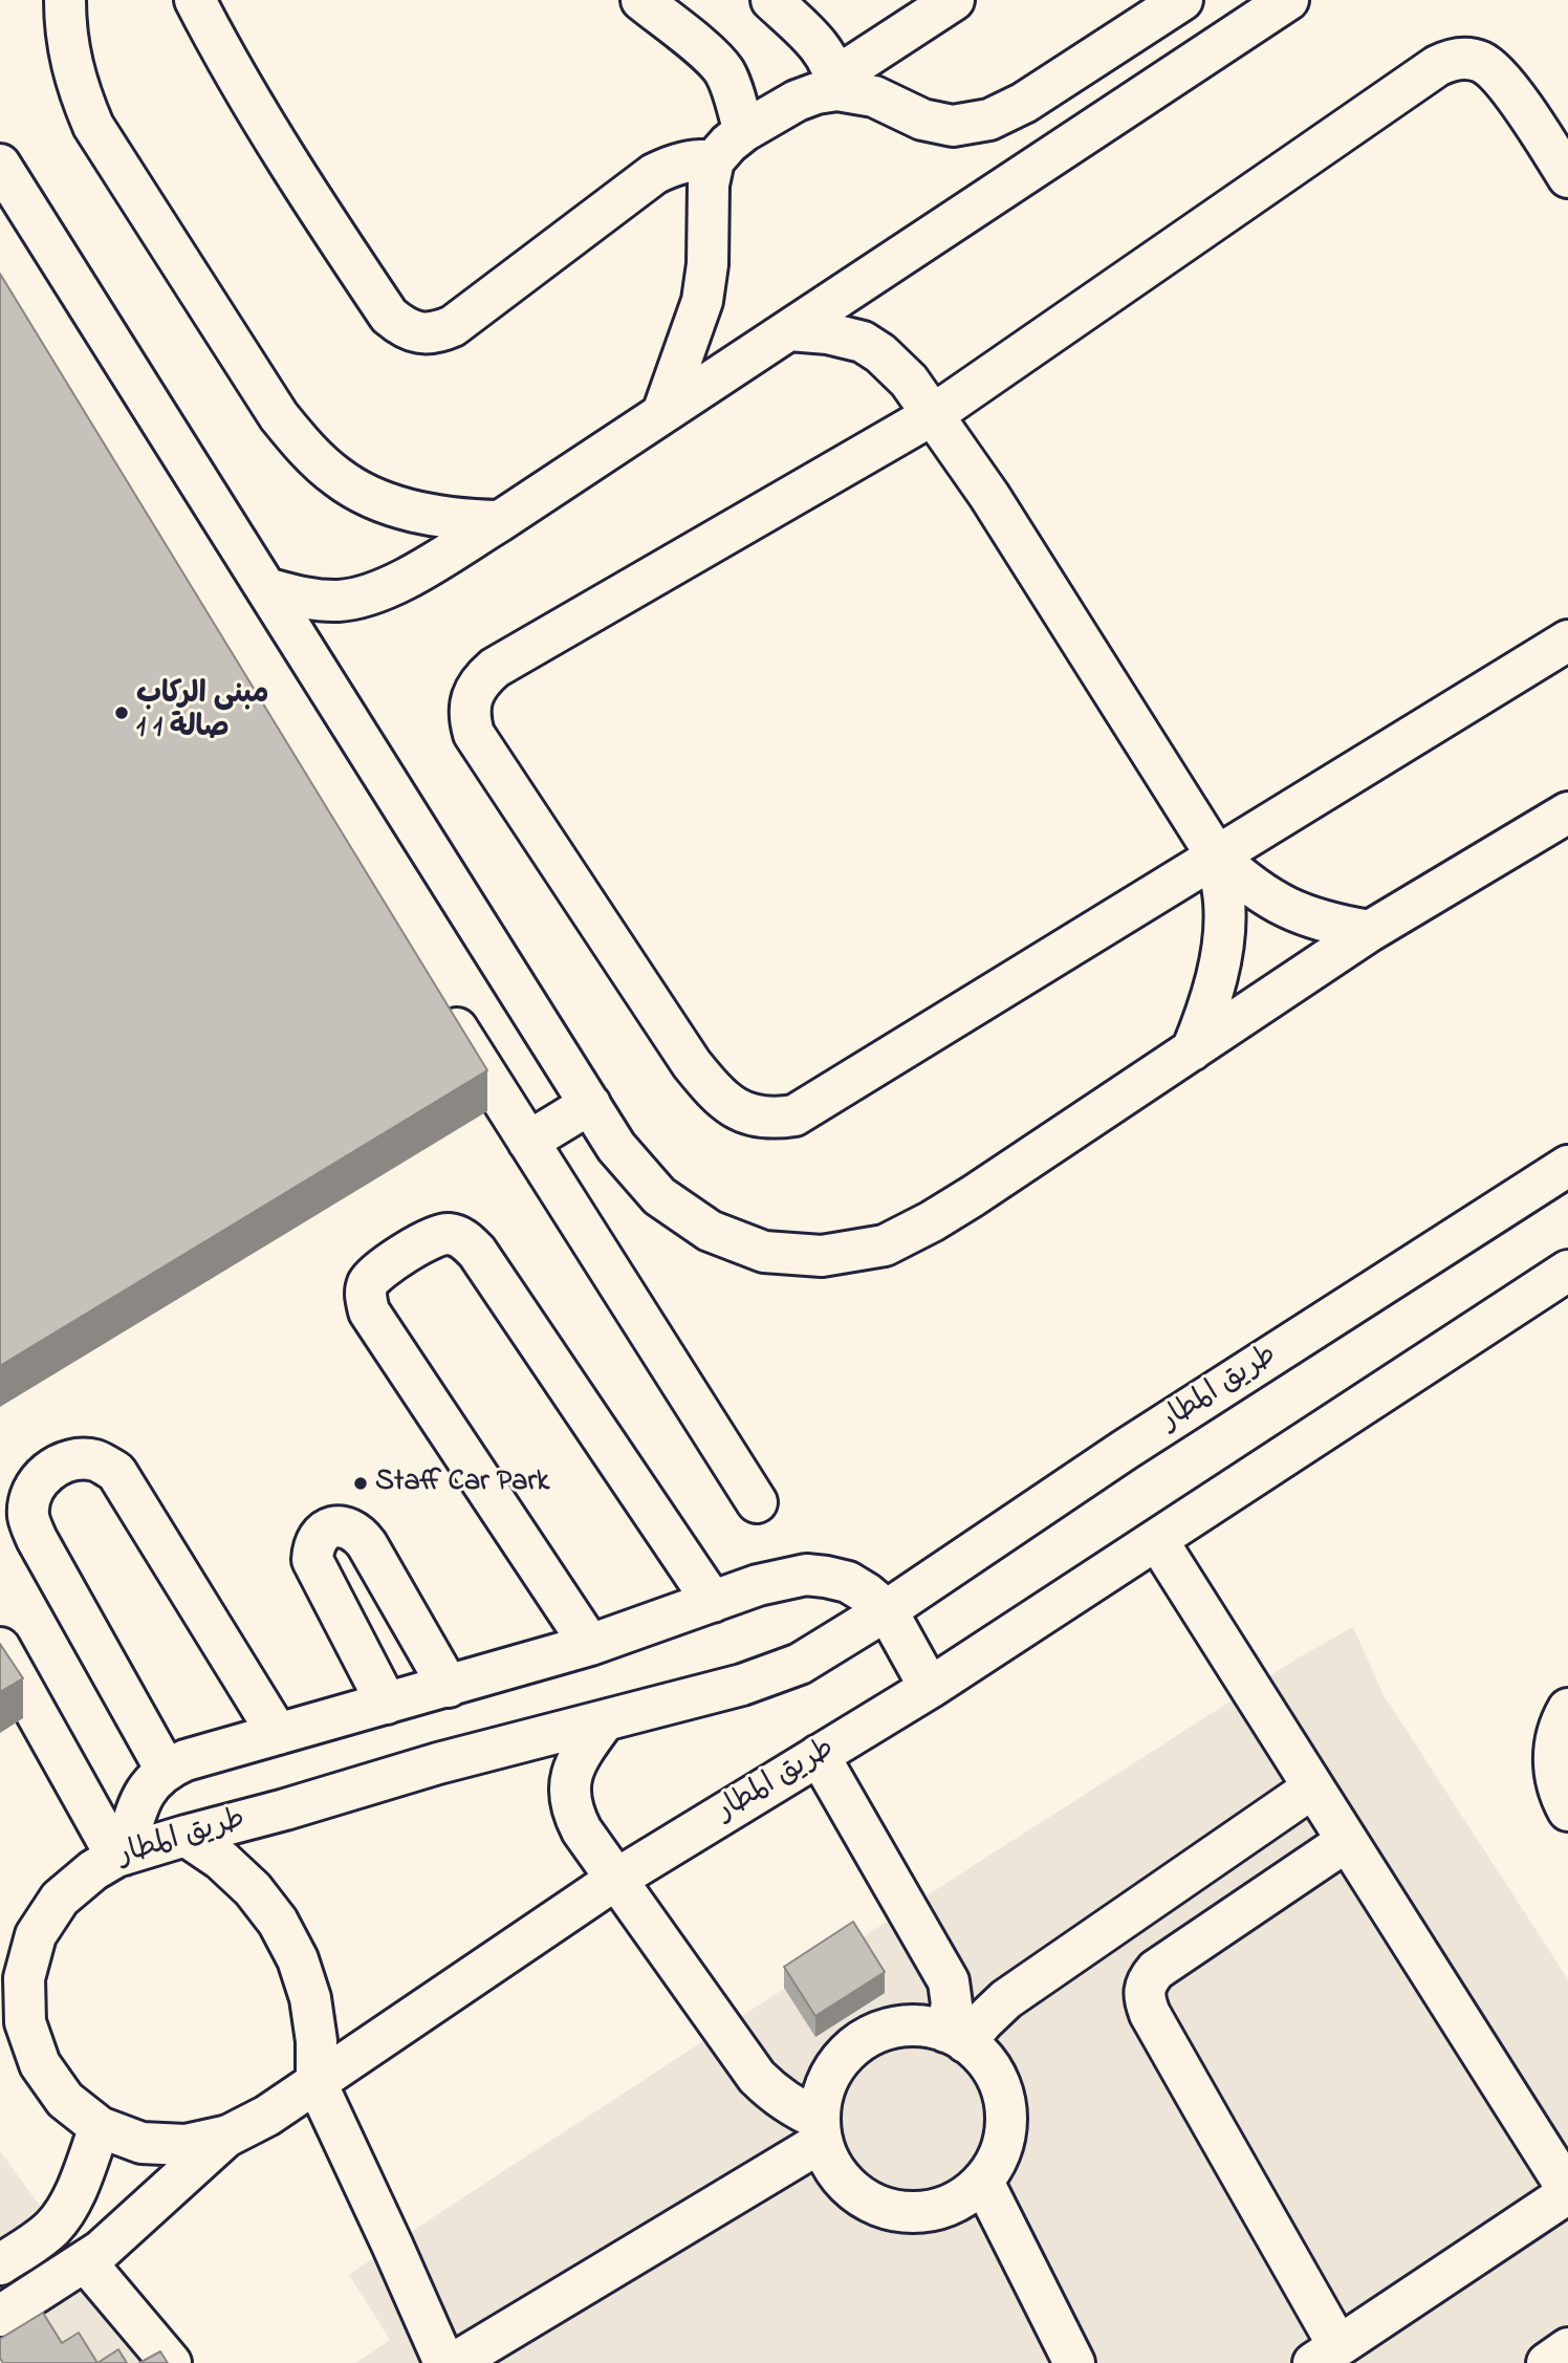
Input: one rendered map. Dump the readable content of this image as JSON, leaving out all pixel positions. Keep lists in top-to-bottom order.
{
  "streets": {
    "street": ["طريق المطار"]
  },
  "places": ["مبنى الركاب 1 صالة 1", "Staff Car Park"]
}
